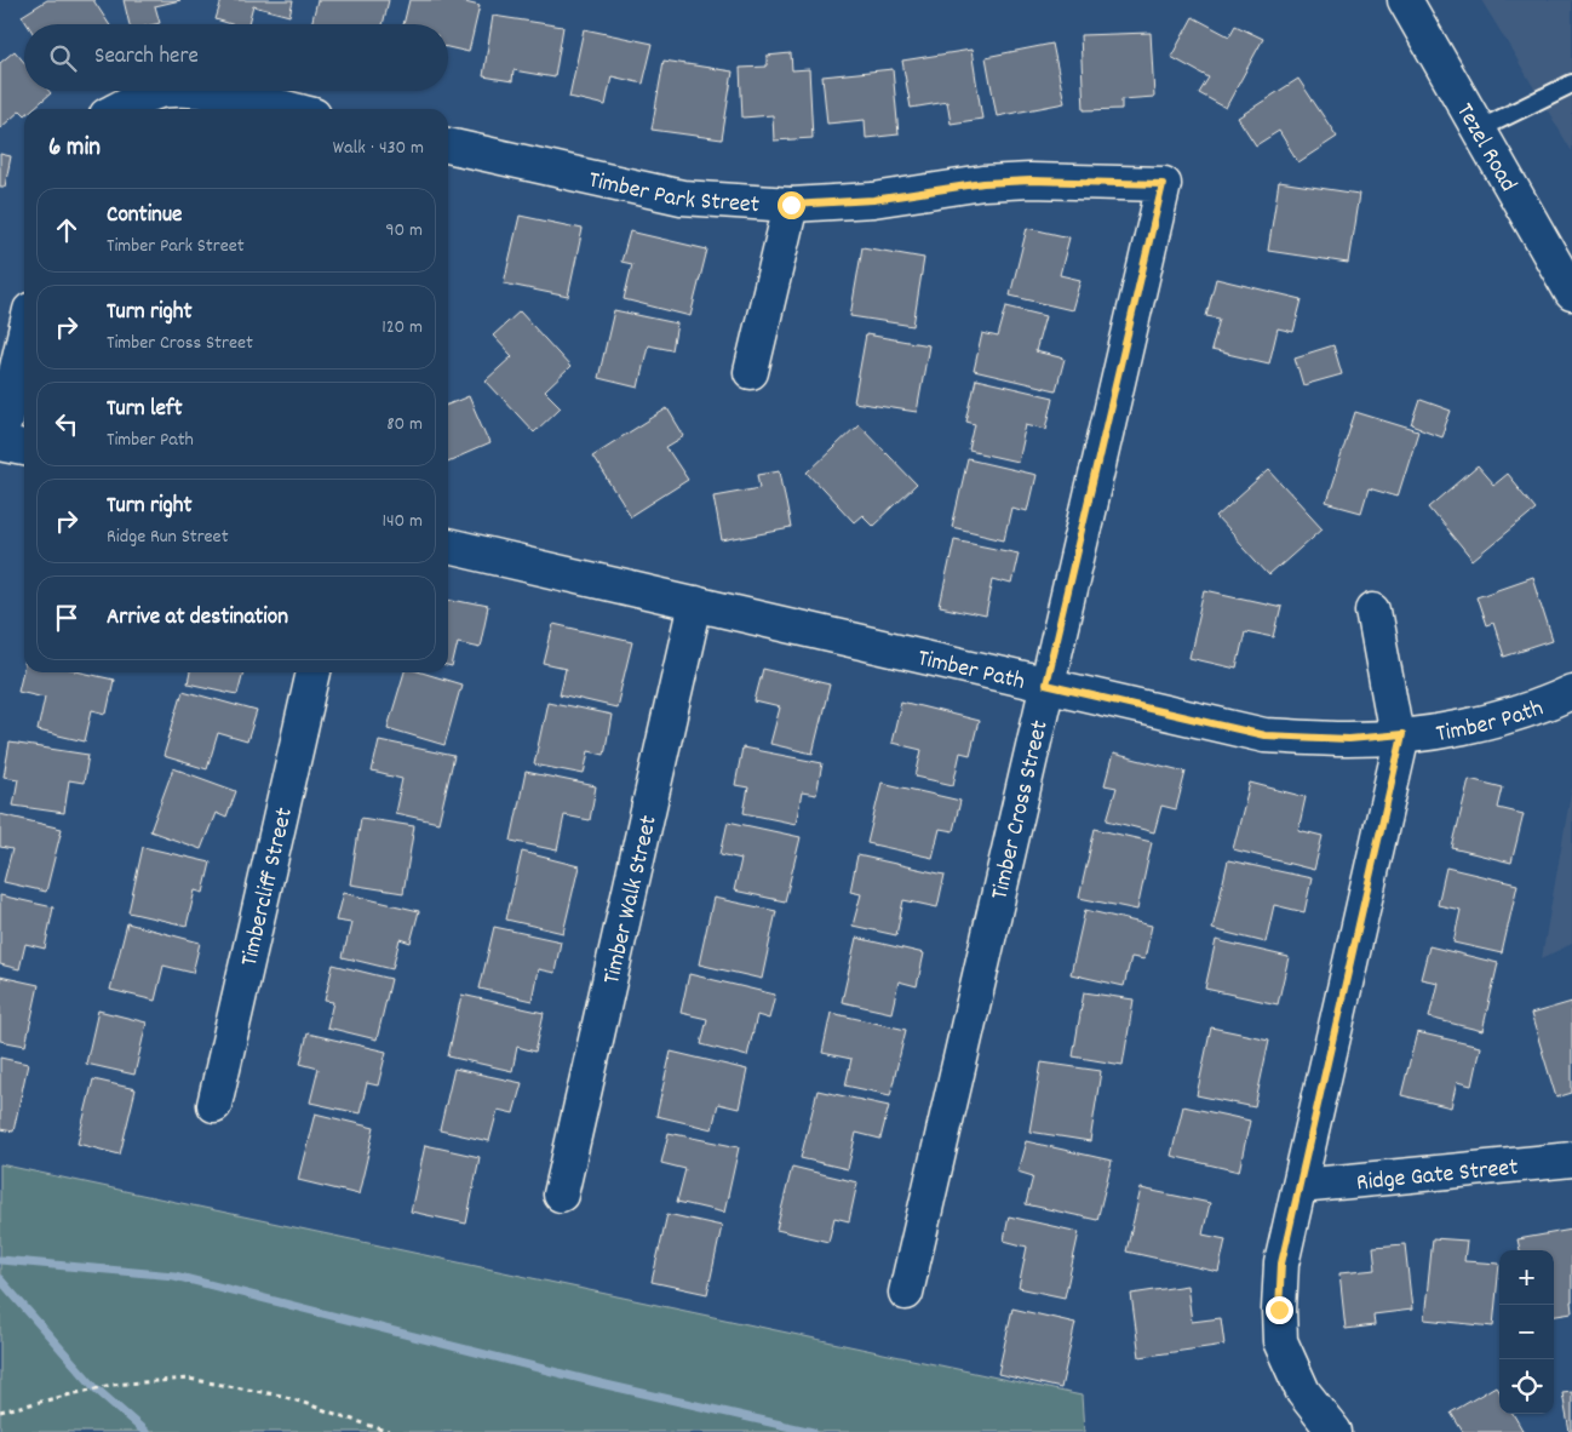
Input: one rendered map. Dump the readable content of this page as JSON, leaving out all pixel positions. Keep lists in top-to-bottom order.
{
  "streets": {
    "street": [
      "Tezel Road",
      "Timber Park Street",
      "Timber Path",
      "Timber Cross Street",
      "Timbercliff Street",
      "Timber Walk Street",
      "Ridge Gate Street"
    ]
  },
  "crossings": [
    ["Timber Park Street", "Timber Cross Street"],
    ["Timber Path", "Timber Cross Street"],
    ["Timber Path", "Timber Walk Street"]
  ],
  "page": {
    "search": "Search here",
    "heading": ["6 min", "Walk · 430 m"],
    "list": [
      ["Continue", "Timber Park Street", "90 m"],
      ["Turn right", "Timber Cross Street", "120 m"],
      ["Turn left", "Timber Path", "80 m"],
      ["Turn right", "Ridge Run Street", "140 m"],
      "Arrive at destination"
    ],
    "map_buttons": ["+", "−"]
  }
}
